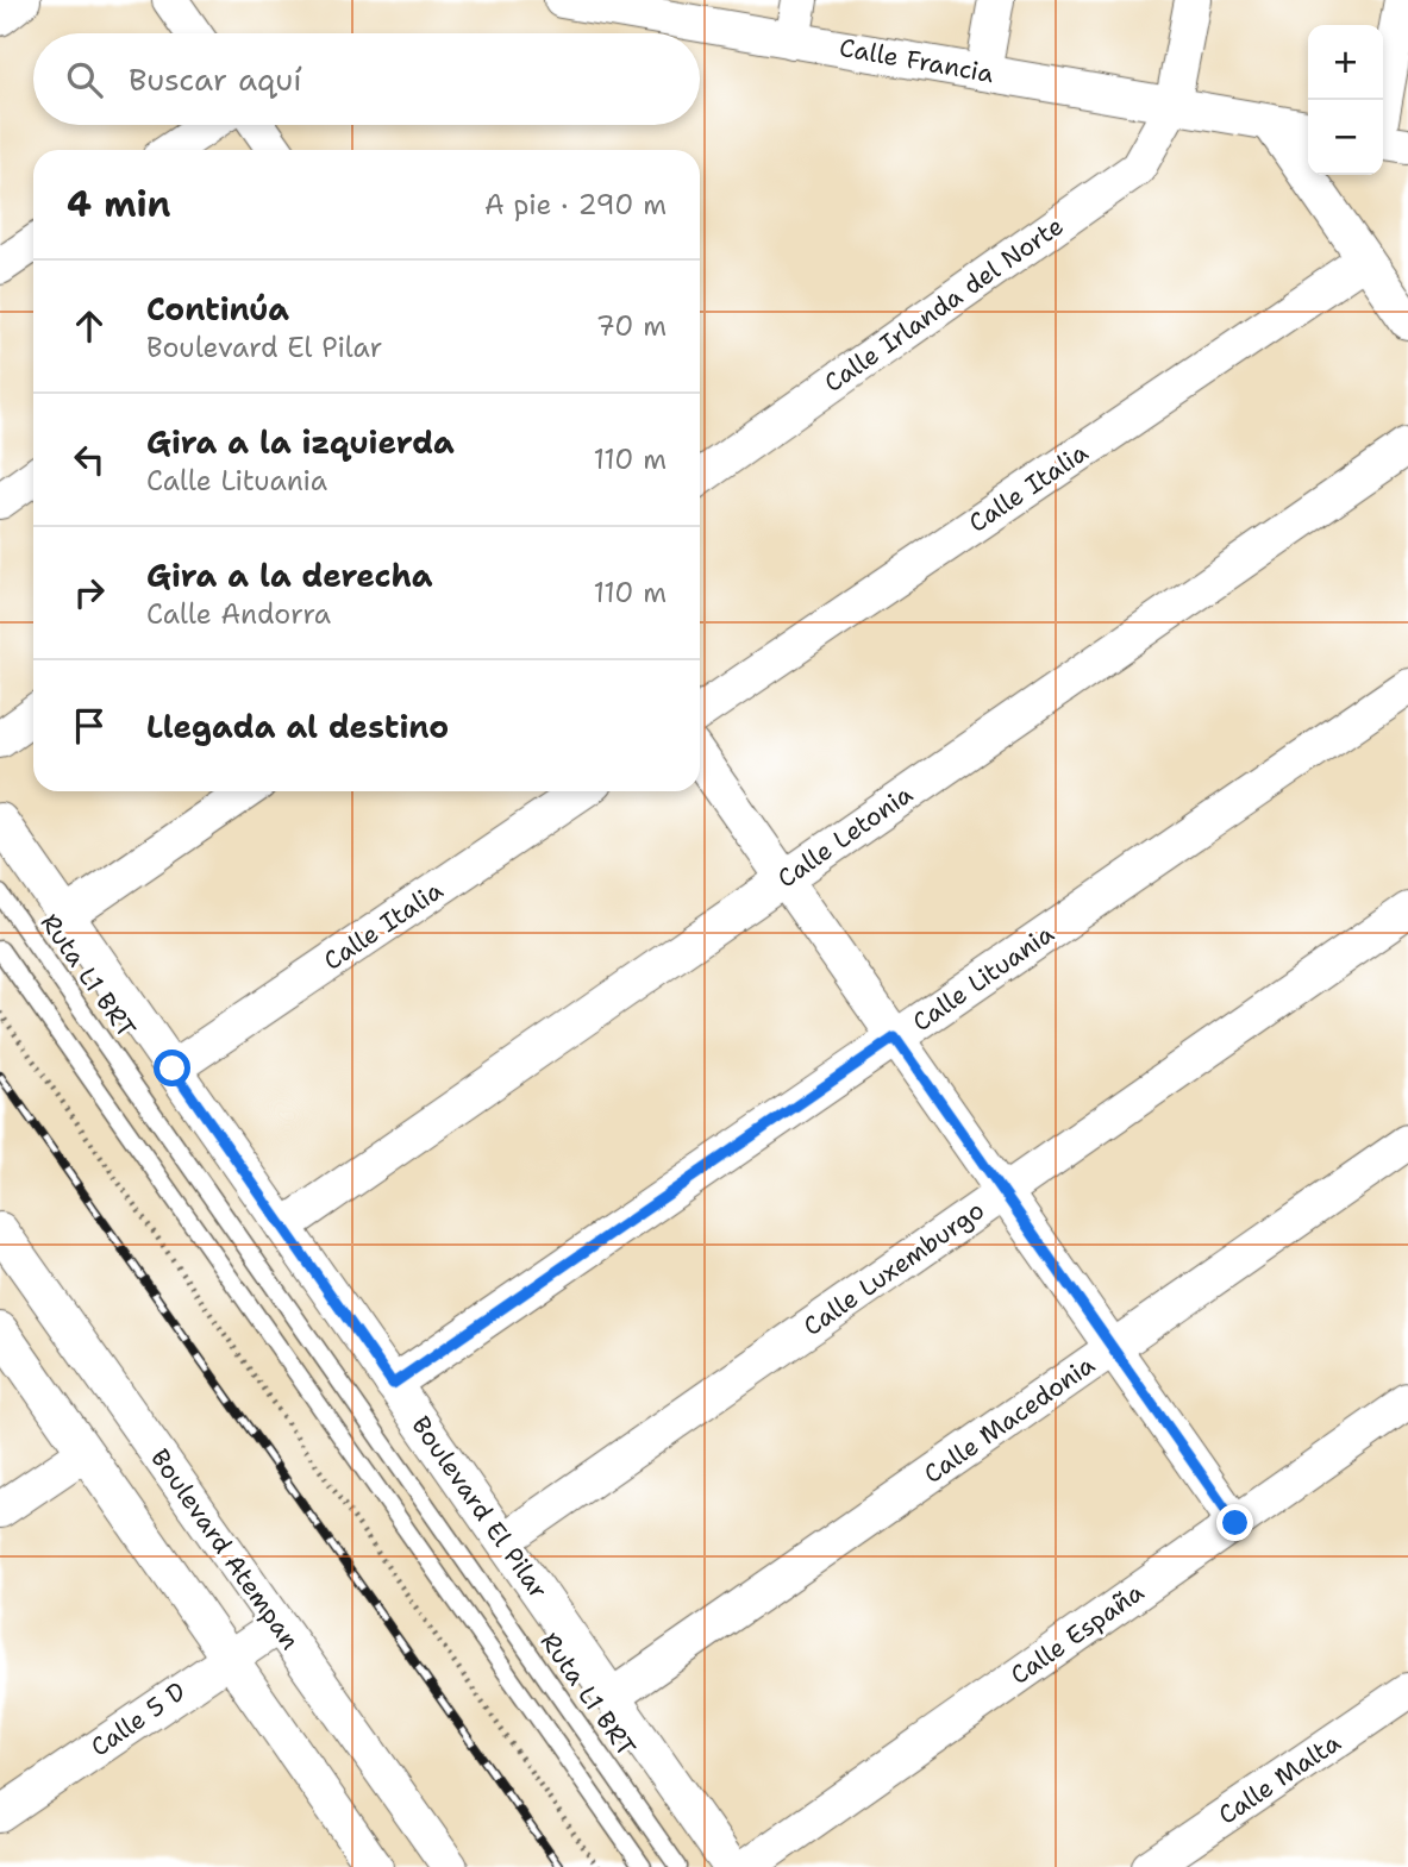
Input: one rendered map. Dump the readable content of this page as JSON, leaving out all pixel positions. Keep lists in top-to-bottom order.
{
  "streets": {
    "street": [
      "Calle Francia",
      "Calle Irlanda del Norte",
      "Calle Italia",
      "Calle Letonia",
      "Calle Lituania",
      "Calle Luxemburgo",
      "Calle Macedonia",
      "Boulevard El Pilar",
      "Boulevard Atempan",
      "Calle España",
      "Calle 5 D",
      "Calle Malta"
    ],
    "lane": ["Ruta L1 BRT"]
  },
  "crossings": [
    ["Calle Francia", "Calle Irlanda del Norte"],
    ["Calle Italia", "Boulevard El Pilar"],
    ["Calle Letonia", "Boulevard El Pilar"],
    ["Calle Lituania", "Boulevard El Pilar"],
    ["Calle Luxemburgo", "Boulevard El Pilar"],
    ["Calle Macedonia", "Boulevard El Pilar"],
    ["Boulevard Atempan", "Calle 5 D"]
  ],
  "page": {
    "map_buttons": ["+", "−"],
    "search": "Buscar aquí",
    "heading": ["4 min", "A pie · 290 m"],
    "list": [
      ["Continúa", "Boulevard El Pilar", "70 m"],
      ["Gira a la izquierda", "Calle Lituania", "110 m"],
      ["Gira a la derecha", "Calle Andorra", "110 m"],
      "Llegada al destino"
    ]
  }
}
